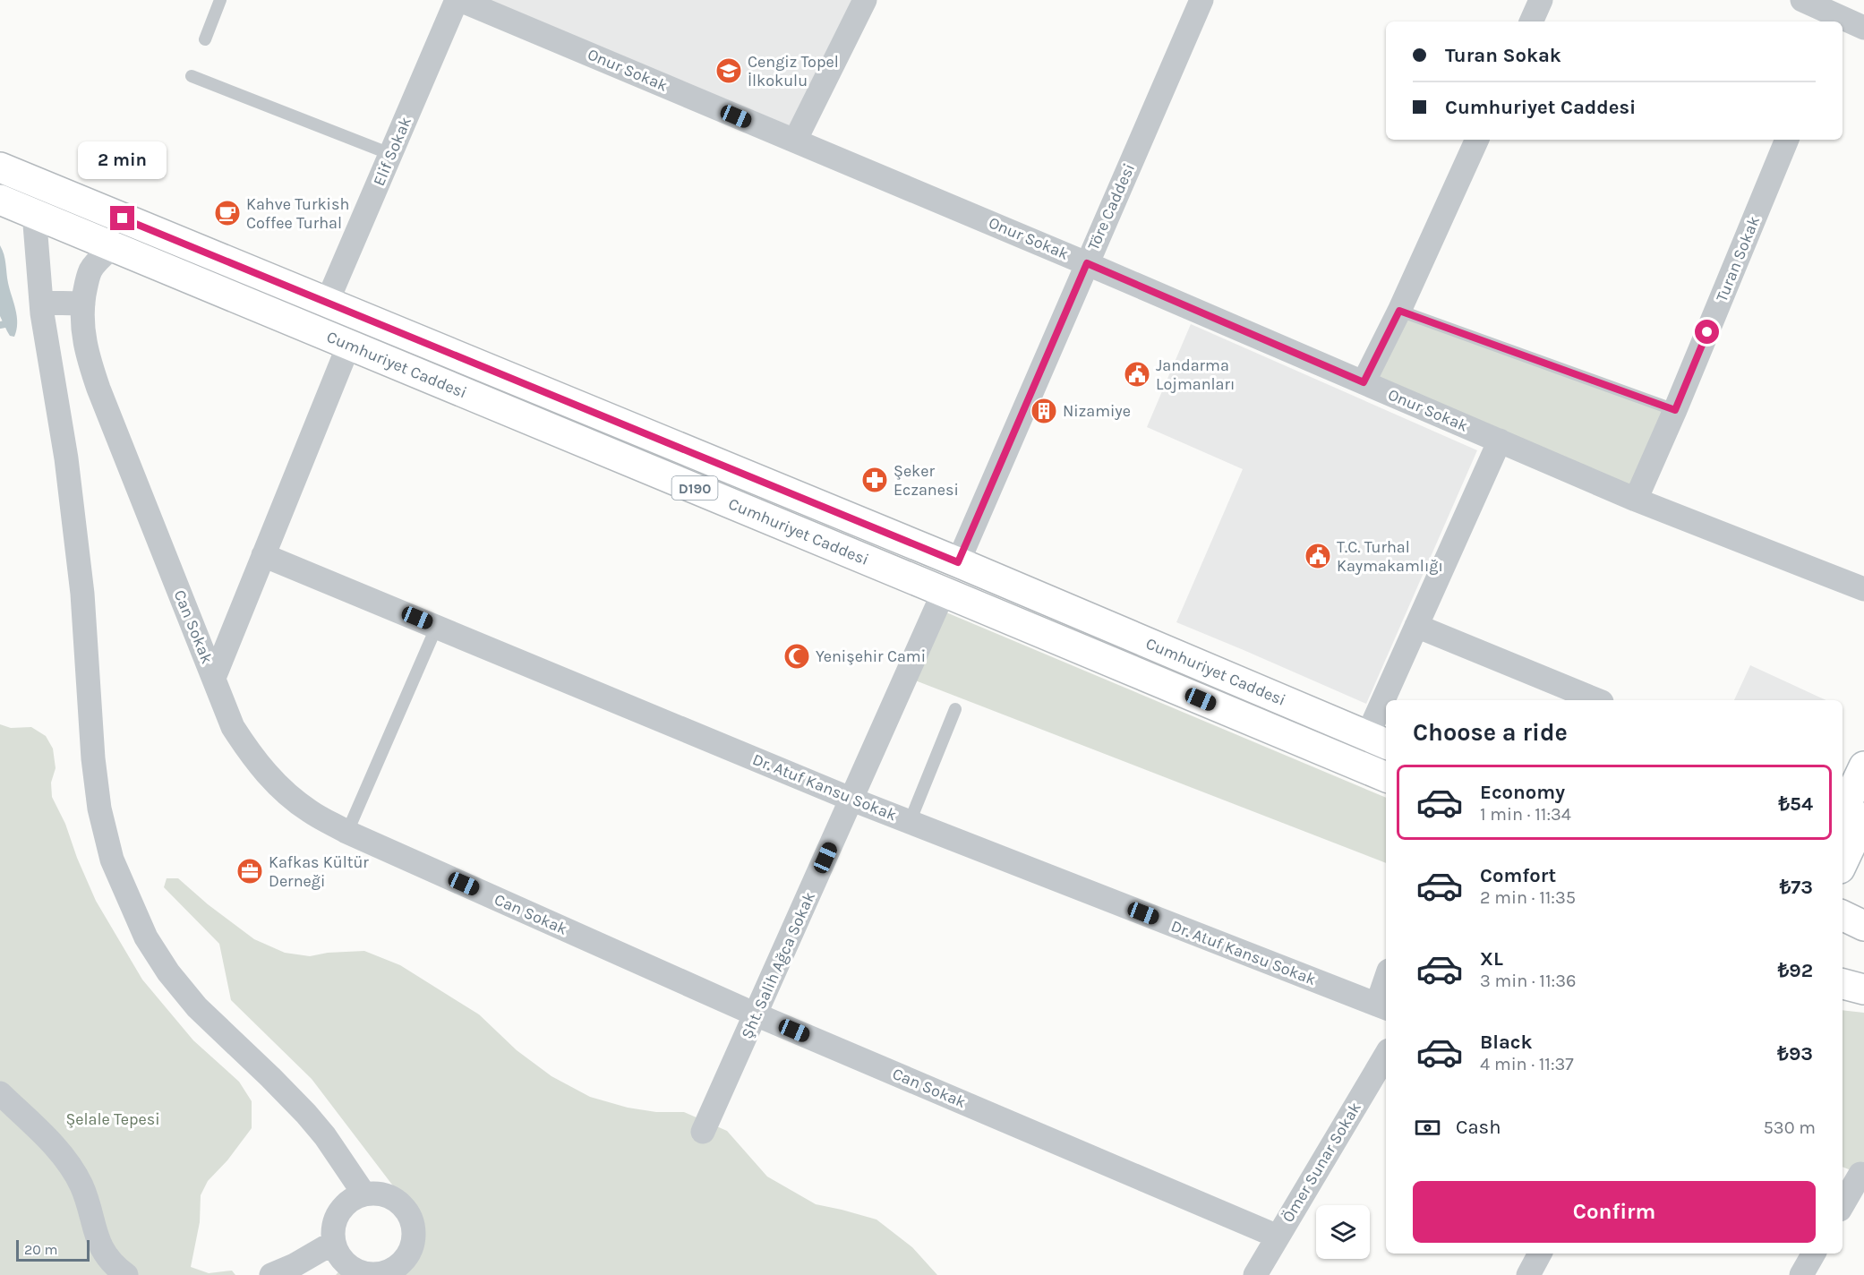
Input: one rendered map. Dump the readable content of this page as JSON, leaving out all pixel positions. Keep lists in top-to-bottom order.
{
  "streets": {
    "main road": ["Cumhuriyet Caddesi", "D190"],
    "street": [
      "Onur Sokak",
      "Elif Sokak",
      "Töre Caddesi",
      "Turan Sokak",
      "Can Sokak",
      "Dr. Atuf Kansu Sokak",
      "Şht. Salih Ağca Sokak",
      "Ömer Sunar Sokak"
    ]
  },
  "crossings": [
    ["Onur Sokak", "Elif Sokak"],
    ["Onur Sokak", "Töre Caddesi"],
    ["Onur Sokak", "Turan Sokak"],
    ["Elif Sokak", "Cumhuriyet Caddesi"],
    ["Töre Caddesi", "Cumhuriyet Caddesi"],
    ["Cumhuriyet Caddesi", "Can Sokak"],
    ["Cumhuriyet Caddesi", "Şht. Salih Ağca Sokak"],
    ["Can Sokak", "Şht. Salih Ağca Sokak"],
    ["Can Sokak", "Ömer Sunar Sokak"],
    ["Dr. Atuf Kansu Sokak", "Şht. Salih Ağca Sokak"]
  ],
  "parks": ["Şelale Tepesi"],
  "places": {
    "school or university": ["Cengiz Topel İlkokulu"],
    "cafe": ["Kahve Turkish Coffee Turhal"],
    "public building": ["Jandarma Lojmanları", "T.C. Turhal Kaymakamlığı"],
    "building": ["Nizamiye"],
    "pharmacy": ["Şeker Eczanesi"],
    "mosque": ["Yenişehir Cami"],
    "office": ["Kafkas Kültür Derneği"]
  },
  "scale_bar": "20 m",
  "page": {
    "banner": ["Turan Sokak", "Cumhuriyet Caddesi"],
    "bubble": "2 min",
    "heading": "Choose a ride",
    "list": [
      {
        "name": "Economy",
        "note": "1 min · 11:34",
        "value": "₺54"
      },
      {
        "name": "Comfort",
        "note": "2 min · 11:35",
        "value": "₺73"
      },
      {
        "name": "XL",
        "note": "3 min · 11:36",
        "value": "₺92"
      },
      {
        "name": "Black",
        "note": "4 min · 11:37",
        "value": "₺93"
      }
    ],
    "pay": ["Cash", "530 m"],
    "buttons": "Confirm",
    "scale": "20 m"
  }
}
